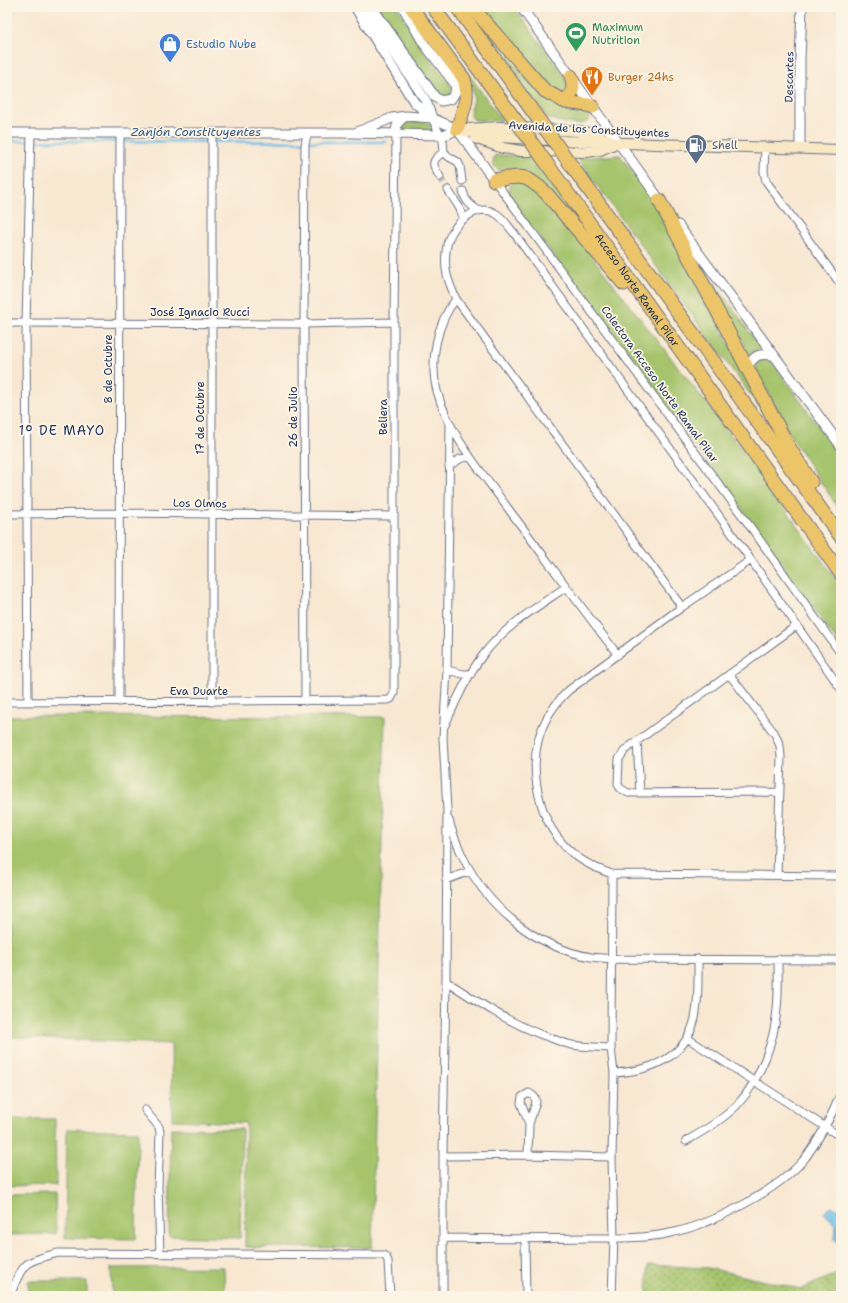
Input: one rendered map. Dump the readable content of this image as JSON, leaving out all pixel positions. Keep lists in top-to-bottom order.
{
  "streets": {
    "highway": ["Acceso Norte Ramal Pilar"],
    "main road": ["Avenida de los Constituyentes"],
    "street": [
      "Descartes",
      "José Ignacio Rucci",
      "8 de Octubre",
      "Colectora Acceso Norte Ramal Pilar",
      "26 de Julio",
      "Beliera",
      "17 de Octubre",
      "Los Olmos",
      "Eva Duarte"
    ]
  },
  "crossings": [
    ["Descartes", "Avenida de los Constituyentes"],
    ["Avenida de los Constituyentes", "8 de Octubre"],
    ["Avenida de los Constituyentes", "Colectora Acceso Norte Ramal Pilar"],
    ["Avenida de los Constituyentes", "26 de Julio"],
    ["Avenida de los Constituyentes", "Beliera"],
    ["Avenida de los Constituyentes", "17 de Octubre"],
    ["José Ignacio Rucci", "8 de Octubre"],
    ["José Ignacio Rucci", "26 de Julio"],
    ["José Ignacio Rucci", "Beliera"],
    ["José Ignacio Rucci", "17 de Octubre"],
    ["8 de Octubre", "Los Olmos"],
    ["8 de Octubre", "Eva Duarte"],
    ["26 de Julio", "Los Olmos"],
    ["26 de Julio", "Eva Duarte"],
    ["Beliera", "Los Olmos"],
    ["Beliera", "Eva Duarte"],
    ["17 de Octubre", "Los Olmos"],
    ["17 de Octubre", "Eva Duarte"]
  ],
  "districts": ["1° DE MAYO"],
  "water": ["Zanjón Constituyentes"],
  "places": {
    "sports": ["Maximum Nutrition"],
    "shop": ["Estudio Nube"],
    "restaurant": ["Burger 24hs"],
    "fuel station": ["Shell"]
  }
}
